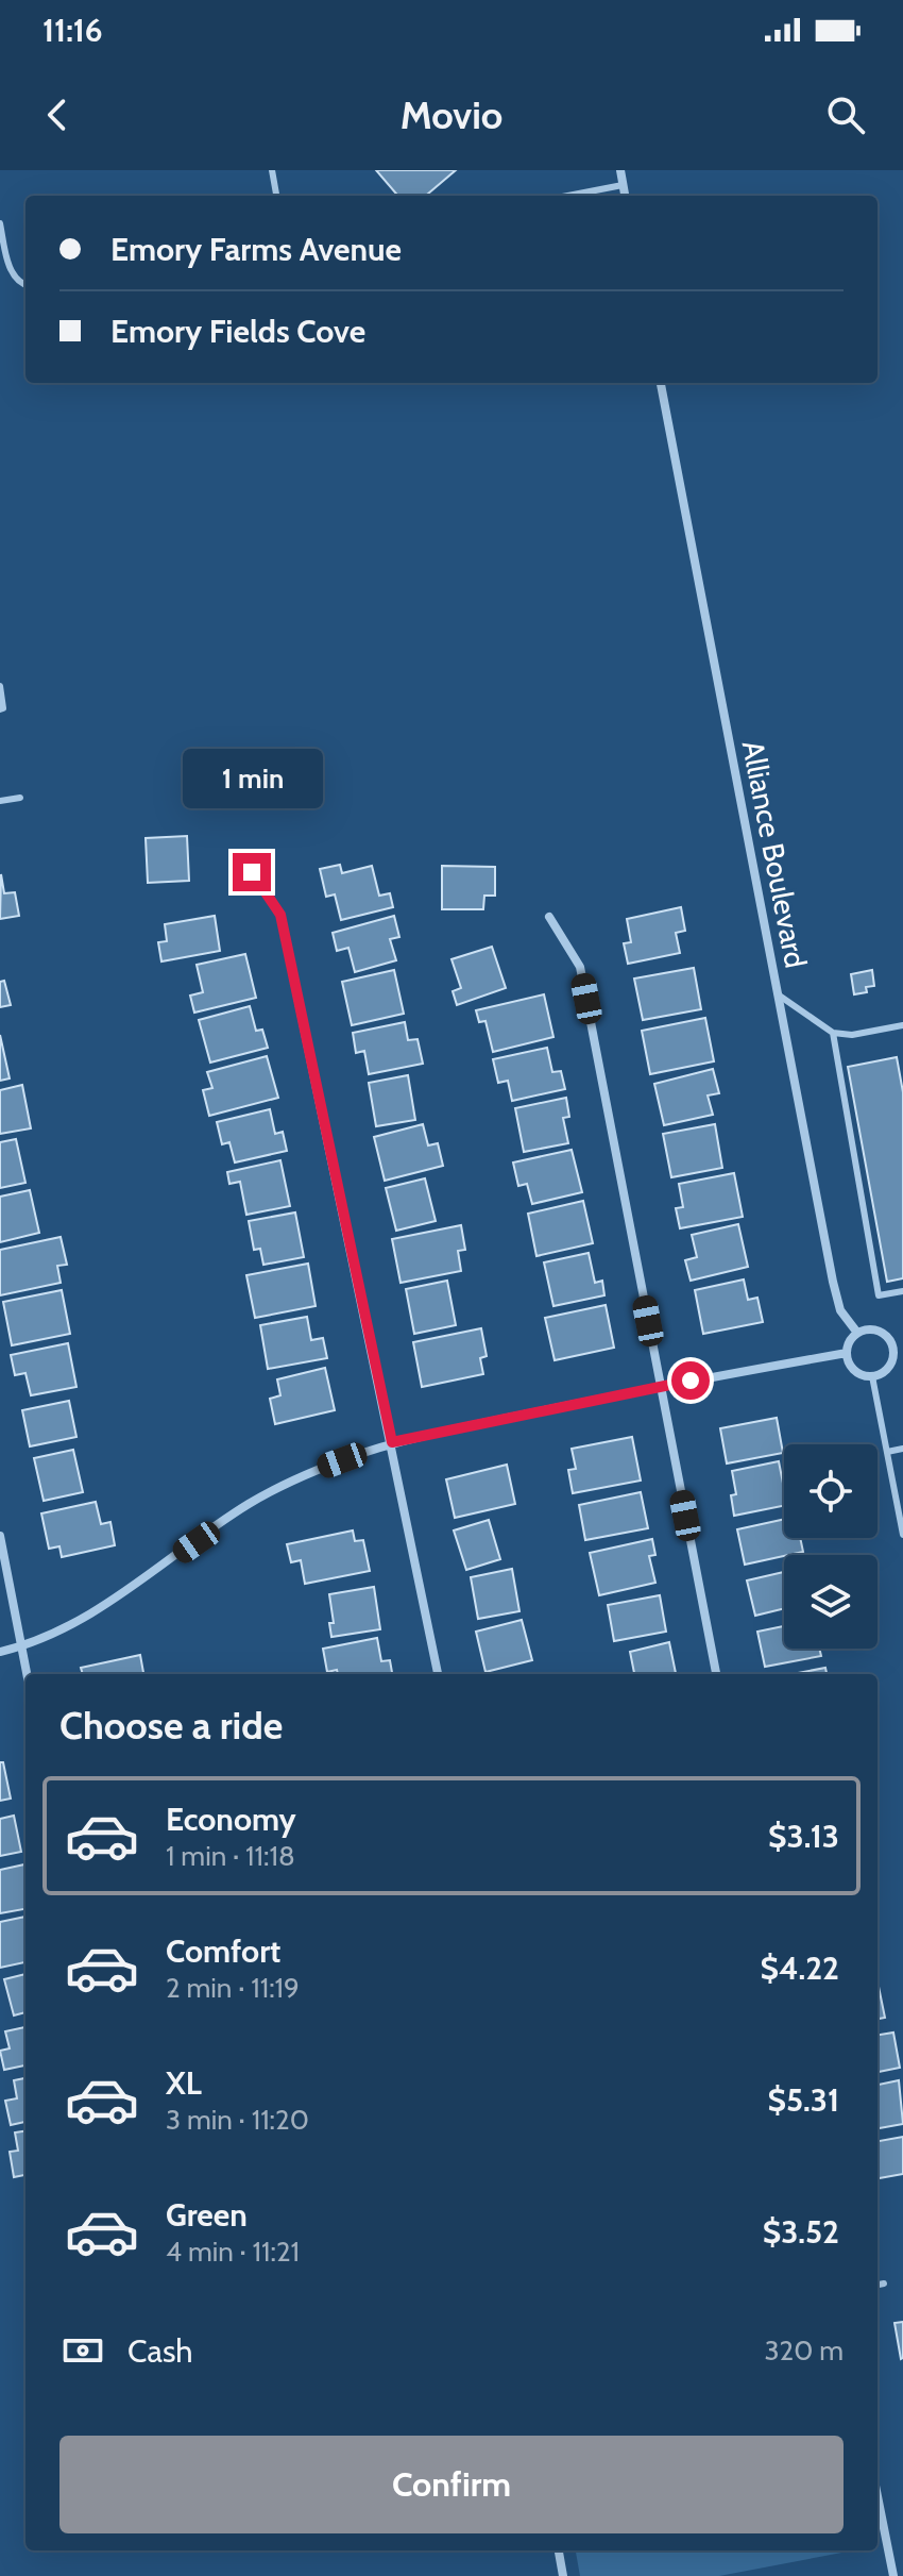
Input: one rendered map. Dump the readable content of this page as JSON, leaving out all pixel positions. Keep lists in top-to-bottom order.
{
  "streets": {
    "street": ["Alliance Boulevard"]
  },
  "page": {
    "status": "11:16",
    "header": "Movio",
    "banner": ["Emory Farms Avenue", "Emory Fields Cove"],
    "bubble": "1 min",
    "heading": "Choose a ride",
    "list": [
      {
        "name": "Economy",
        "note": "1 min · 11:18",
        "value": "$3.13"
      },
      {
        "name": "Comfort",
        "note": "2 min · 11:19",
        "value": "$4.22"
      },
      {
        "name": "XL",
        "note": "3 min · 11:20",
        "value": "$5.31"
      },
      {
        "name": "Green",
        "note": "4 min · 11:21",
        "value": "$3.52"
      }
    ],
    "pay": ["Cash", "320 m"],
    "buttons": "Confirm"
  }
}
